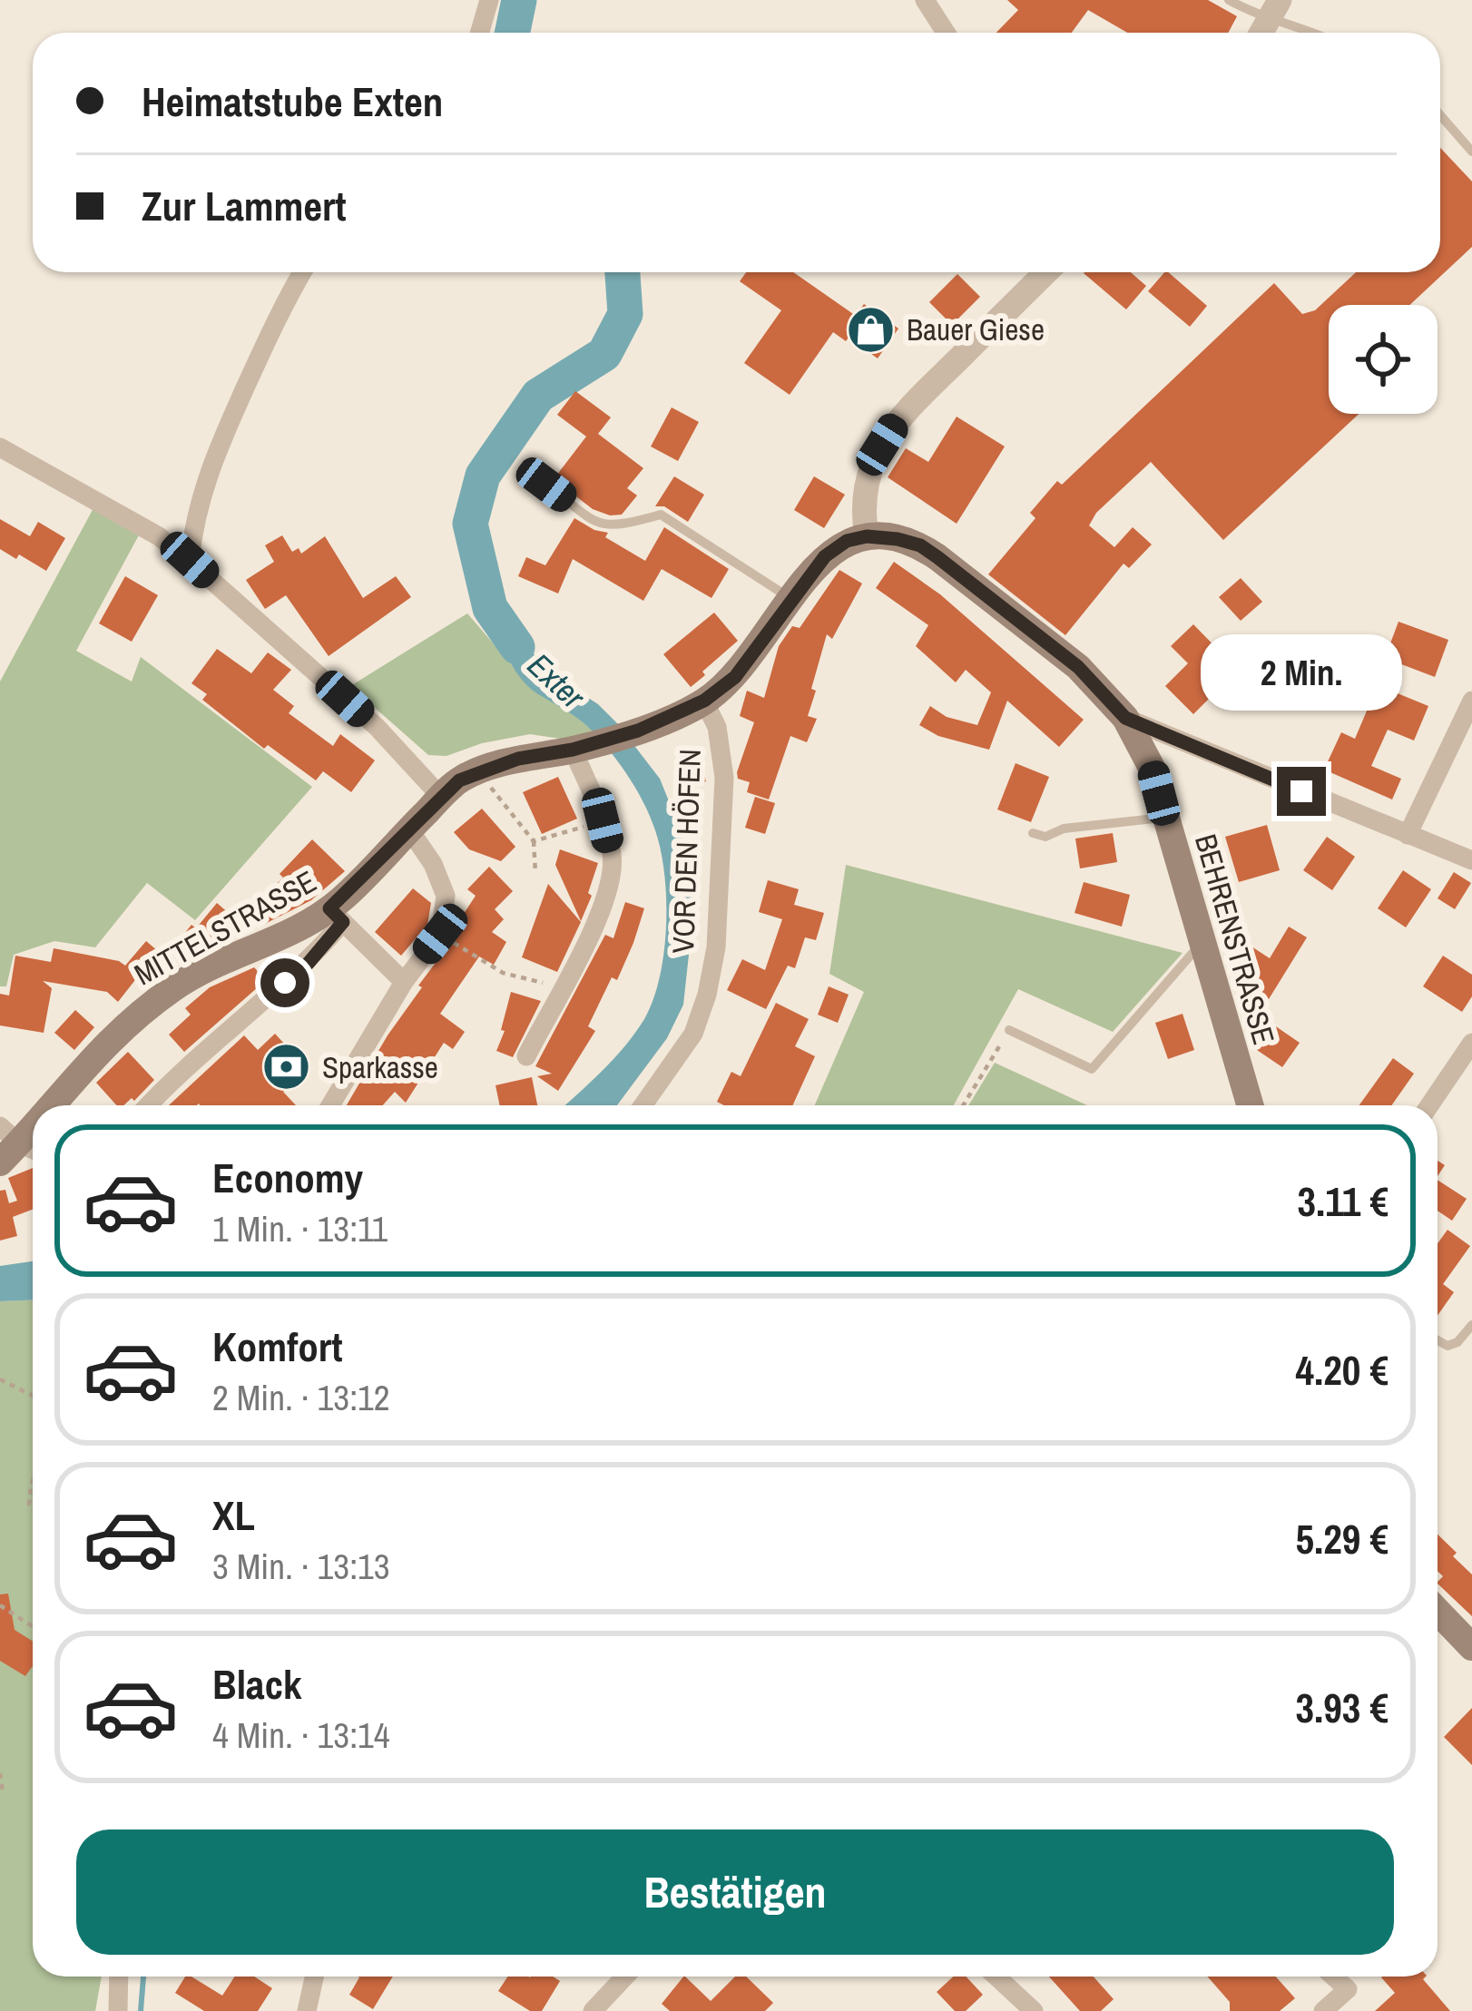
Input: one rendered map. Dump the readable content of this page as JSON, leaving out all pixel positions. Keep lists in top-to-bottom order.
{
  "streets": {
    "main road": ["MITTELSTRASSE", "BEHRENSTRASSE"],
    "street": ["VOR DEN HÖFEN"]
  },
  "crossings": [
    ["VOR DEN HÖFEN", "MITTELSTRASSE"],
    ["MITTELSTRASSE", "BEHRENSTRASSE"]
  ],
  "water": ["Exter"],
  "places": {
    "shop": ["Bauer Giese"],
    "bank": ["Sparkasse"]
  },
  "page": {
    "banner": ["Heimatstube Exten", "Zur Lammert"],
    "bubble": "2 Min.",
    "list": [
      {
        "name": "Economy",
        "note": "1 Min. · 13:11",
        "value": "3.11 €"
      },
      {
        "name": "Komfort",
        "note": "2 Min. · 13:12",
        "value": "4.20 €"
      },
      {
        "name": "XL",
        "note": "3 Min. · 13:13",
        "value": "5.29 €"
      },
      {
        "name": "Black",
        "note": "4 Min. · 13:14",
        "value": "3.93 €"
      }
    ],
    "buttons": "Bestätigen"
  }
}
